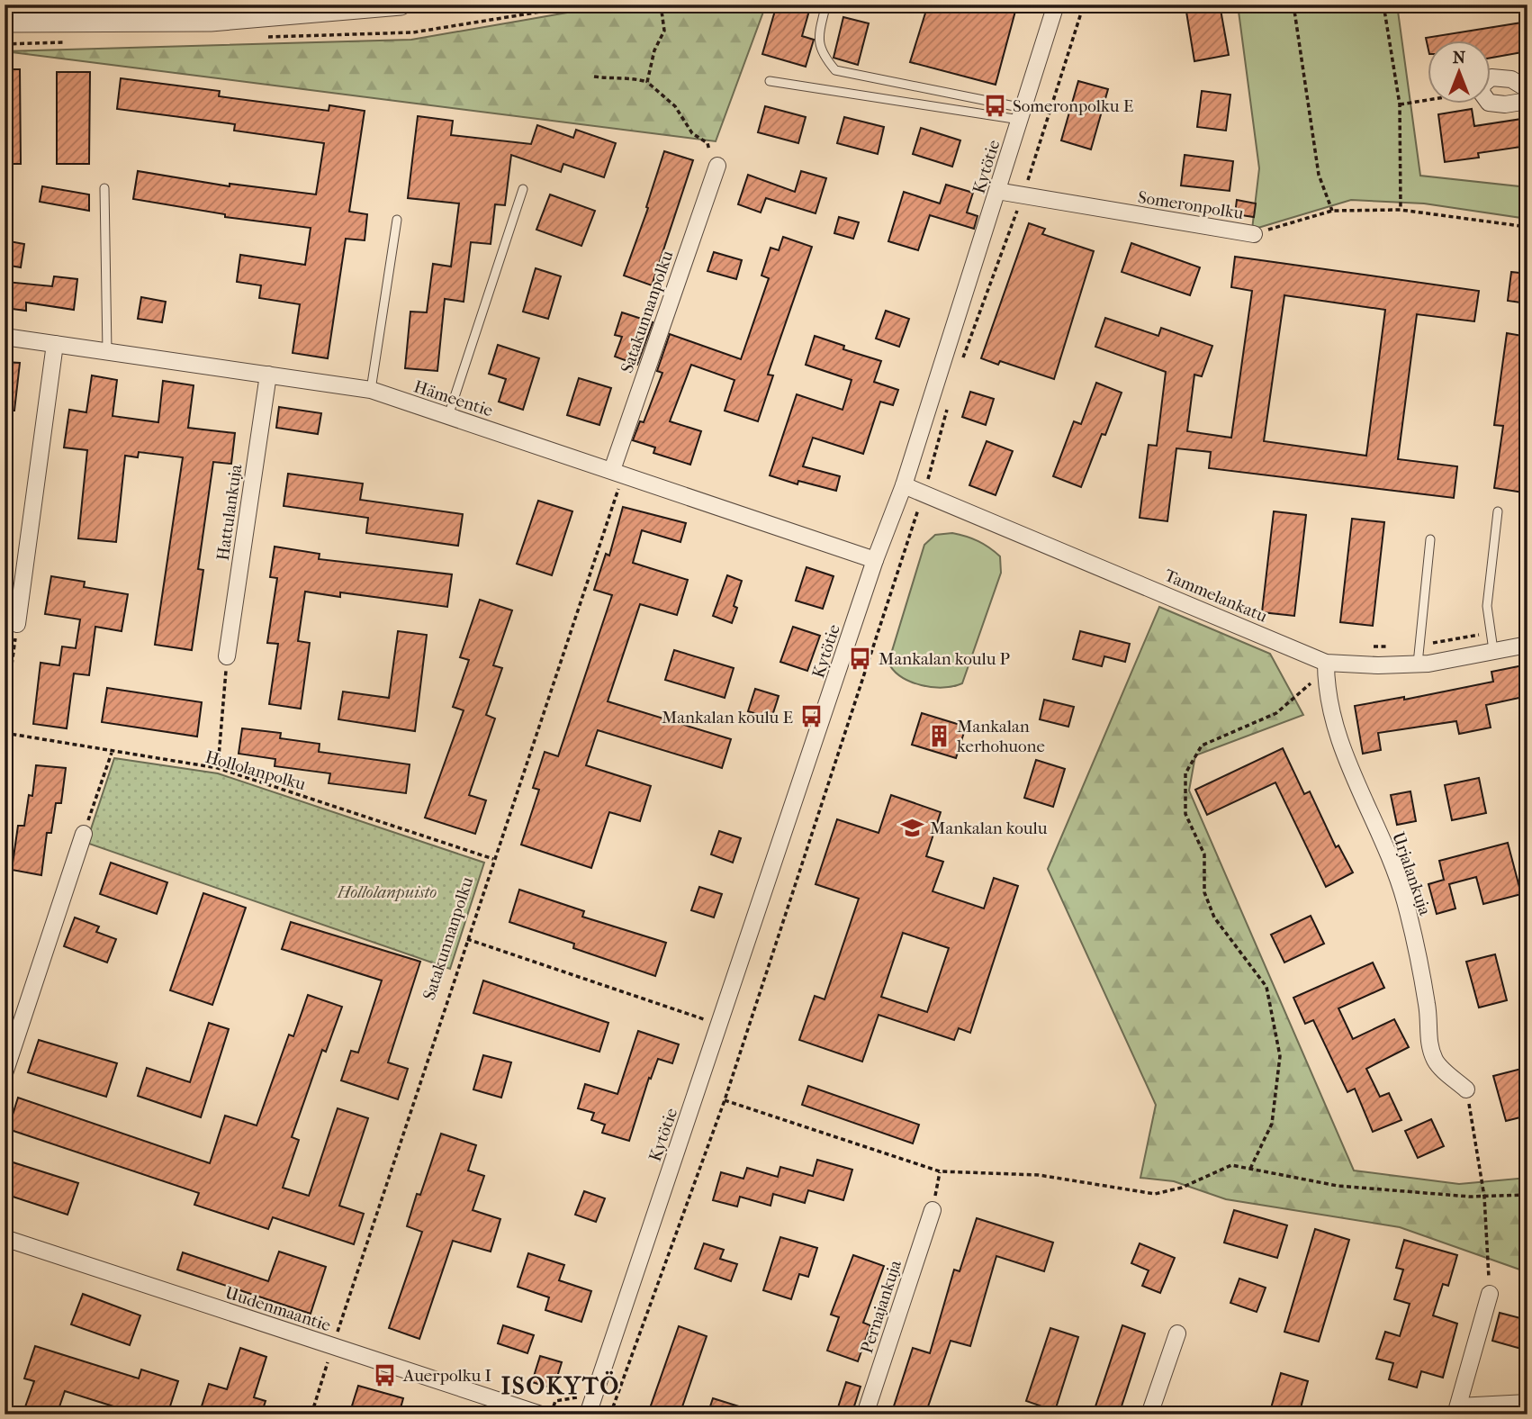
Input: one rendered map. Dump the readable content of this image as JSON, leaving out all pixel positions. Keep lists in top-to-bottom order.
{
  "streets": {
    "street": [
      "Kytötie",
      "Someronpolku",
      "Satakunnanpolku",
      "Hämeentie",
      "Hattulankuja",
      "Tammelankatu",
      "Urjalankuja",
      "Pernajankuja",
      "Uudenmaantie"
    ],
    "path": ["Hollolanpolku"]
  },
  "crossings": [
    ["Kytötie", "Someronpolku"],
    ["Kytötie", "Hämeentie"],
    ["Kytötie", "Tammelankatu"],
    ["Satakunnanpolku", "Hämeentie"],
    ["Satakunnanpolku", "Hollolanpolku"],
    ["Satakunnanpolku", "Uudenmaantie"],
    ["Hämeentie", "Hattulankuja"],
    ["Tammelankatu", "Urjalankuja"]
  ],
  "districts": ["ISOKYTÖ"],
  "parks": ["Hollolanpuisto"],
  "places": {
    "bus stop": [
      "Someronpolku E",
      "Mankalan koulu P",
      "Mankalan koulu E",
      "Auerpolku I"
    ],
    "building": ["Mankalan kerhohuone"],
    "school or university": ["Mankalan koulu"]
  },
  "north": "top"
}
